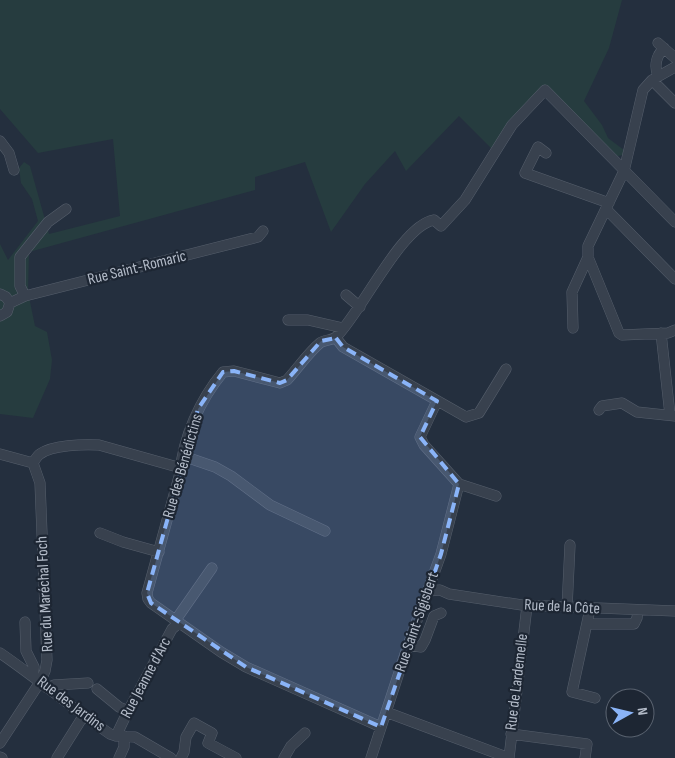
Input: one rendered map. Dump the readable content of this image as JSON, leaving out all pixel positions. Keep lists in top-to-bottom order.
{
  "streets": {
    "street": [
      "Rue Saint-Romaric",
      "Rue des Bénédictins",
      "Rue du Maréchal Foch",
      "Rue de la Côte",
      "Rue Saint-Sigisbert",
      "Rue Jeanne d'Arc",
      "Rue de Lardemelle",
      "Rue des Jardins"
    ]
  },
  "crossings": [
    ["Rue des Bénédictins", "Rue Saint-Sigisbert"],
    ["Rue des Bénédictins", "Rue Jeanne d'Arc"],
    ["Rue du Maréchal Foch", "Rue des Jardins"],
    ["Rue de la Côte", "Rue Saint-Sigisbert"],
    ["Rue de la Côte", "Rue de Lardemelle"],
    ["Rue Jeanne d'Arc", "Rue des Jardins"]
  ],
  "north": "right"
}
